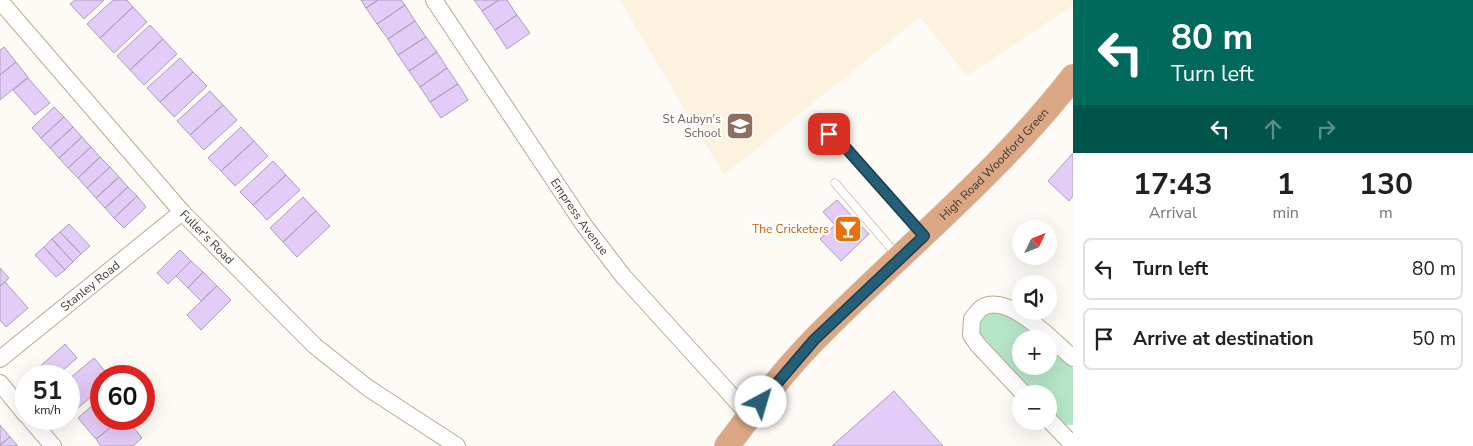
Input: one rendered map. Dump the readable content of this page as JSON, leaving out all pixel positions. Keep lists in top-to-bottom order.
{
  "streets": {
    "main road": ["High Road Woodford Green"],
    "street": ["Empress Avenue", "Fuller's Road", "Stanley Road"]
  },
  "crossings": [
    ["High Road Woodford Green", "Empress Avenue"],
    ["Fuller's Road", "Stanley Road"]
  ],
  "places": {
    "school or university": ["St Aubyn's School"],
    "bar": ["The Cricketers"]
  },
  "north": "top right",
  "page": {
    "turn": ["80 m", "Turn left"],
    "eta": [
      "17:43",
      "Arrival",
      "1",
      "min",
      "130",
      "m"
    ],
    "map_buttons": ["+", "−"],
    "list": [
      {
        "name": "Turn left",
        "value": "80 m"
      },
      {
        "name": "Arrive at destination",
        "value": "50 m"
      }
    ],
    "speed": "51 km/h",
    "limit": "60"
  }
}
